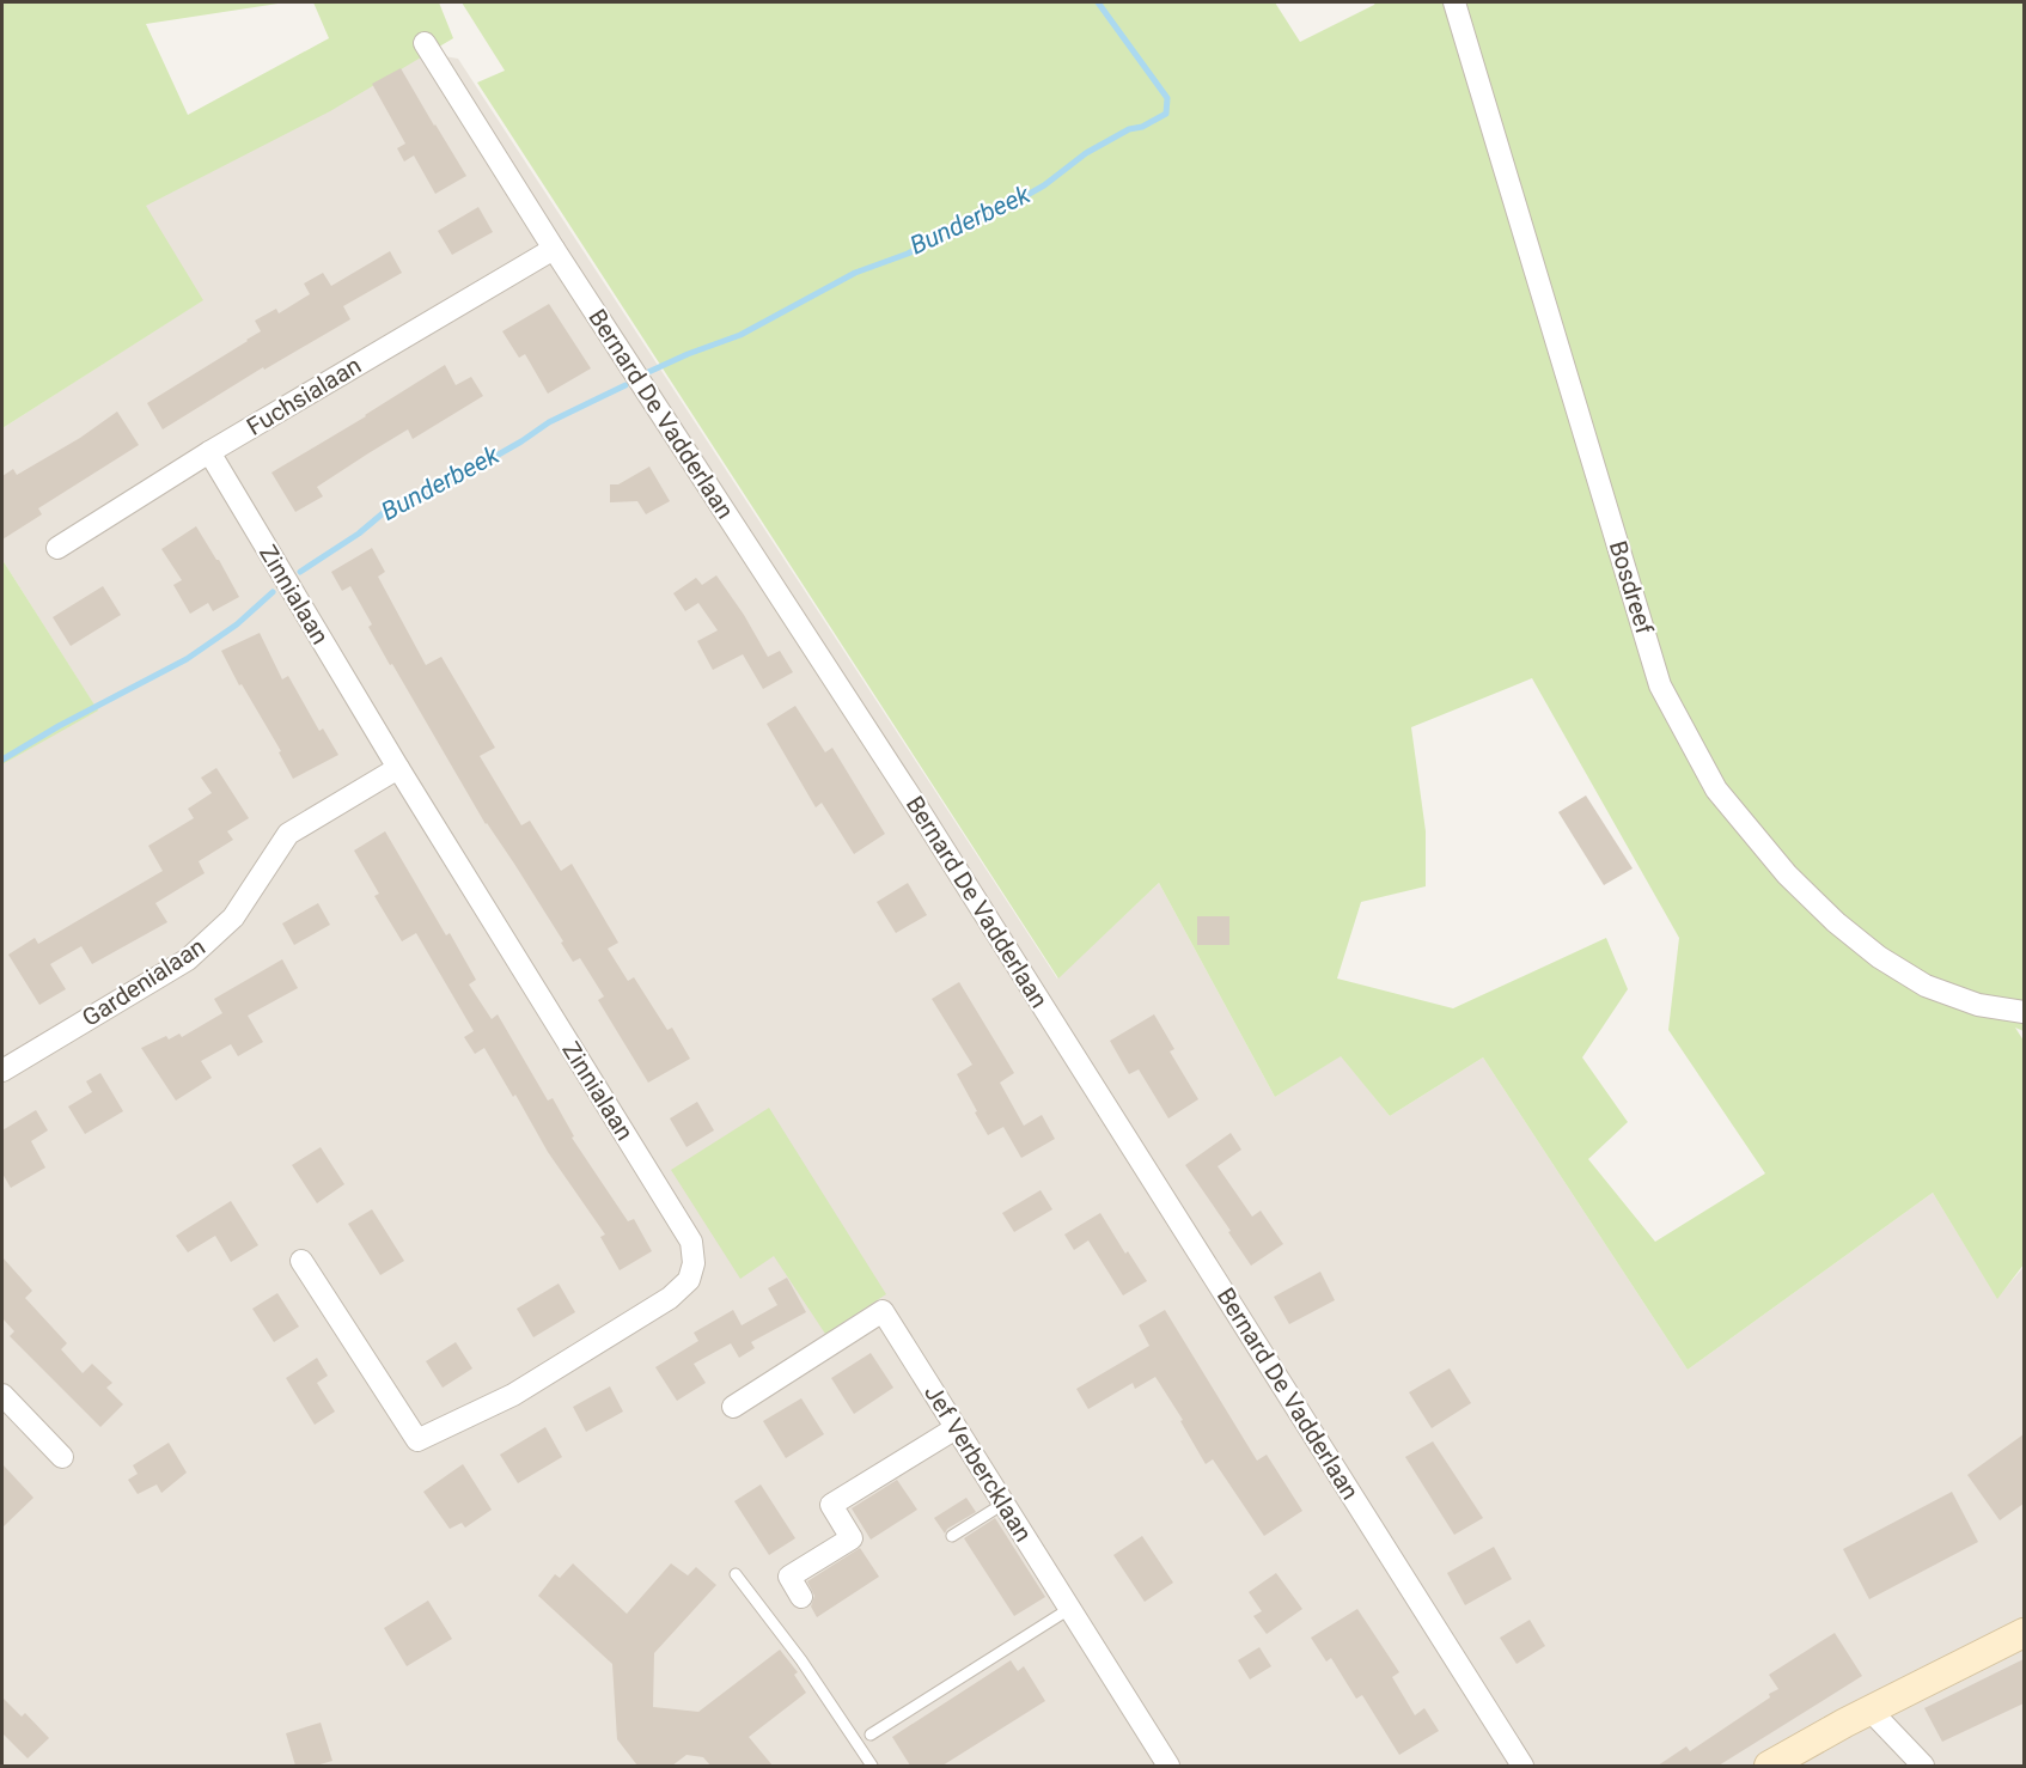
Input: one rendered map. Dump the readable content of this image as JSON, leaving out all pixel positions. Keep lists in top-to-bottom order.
{
  "streets": {
    "street": [
      "Fuchsialaan",
      "Bernard De Vadderlaan",
      "Bosdreef",
      "Zinnialaan",
      "Gardenialaan",
      "Jef Verbercklaan"
    ]
  },
  "crossings": [
    ["Fuchsialaan", "Bernard De Vadderlaan"],
    ["Fuchsialaan", "Zinnialaan"],
    ["Zinnialaan", "Gardenialaan"]
  ],
  "water": ["Bunderbeek"]
}
